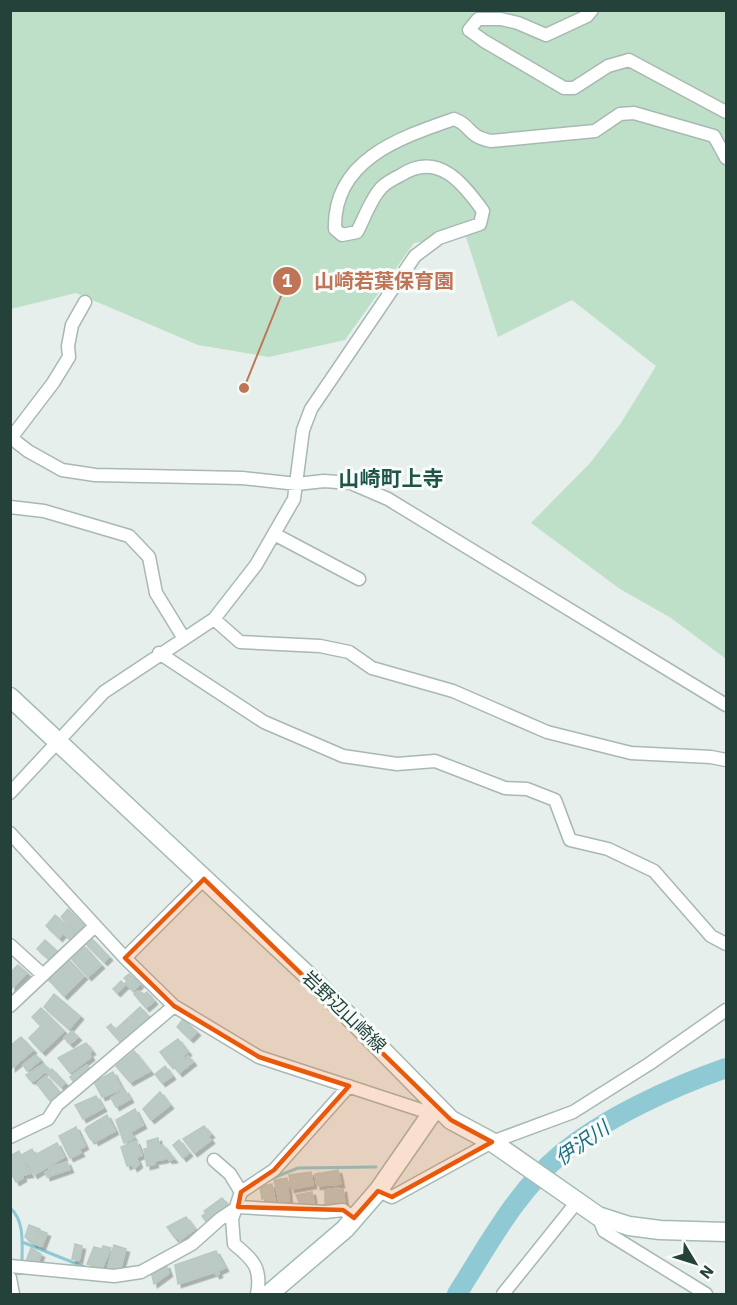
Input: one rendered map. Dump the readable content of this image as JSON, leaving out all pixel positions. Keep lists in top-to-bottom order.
{
  "streets": {
    "main road": ["岩野辺山崎線"]
  },
  "districts": ["山崎町上寺"],
  "water": ["伊沢川"],
  "places": ["山崎若葉保育園"],
  "north": "bottom right"
}
